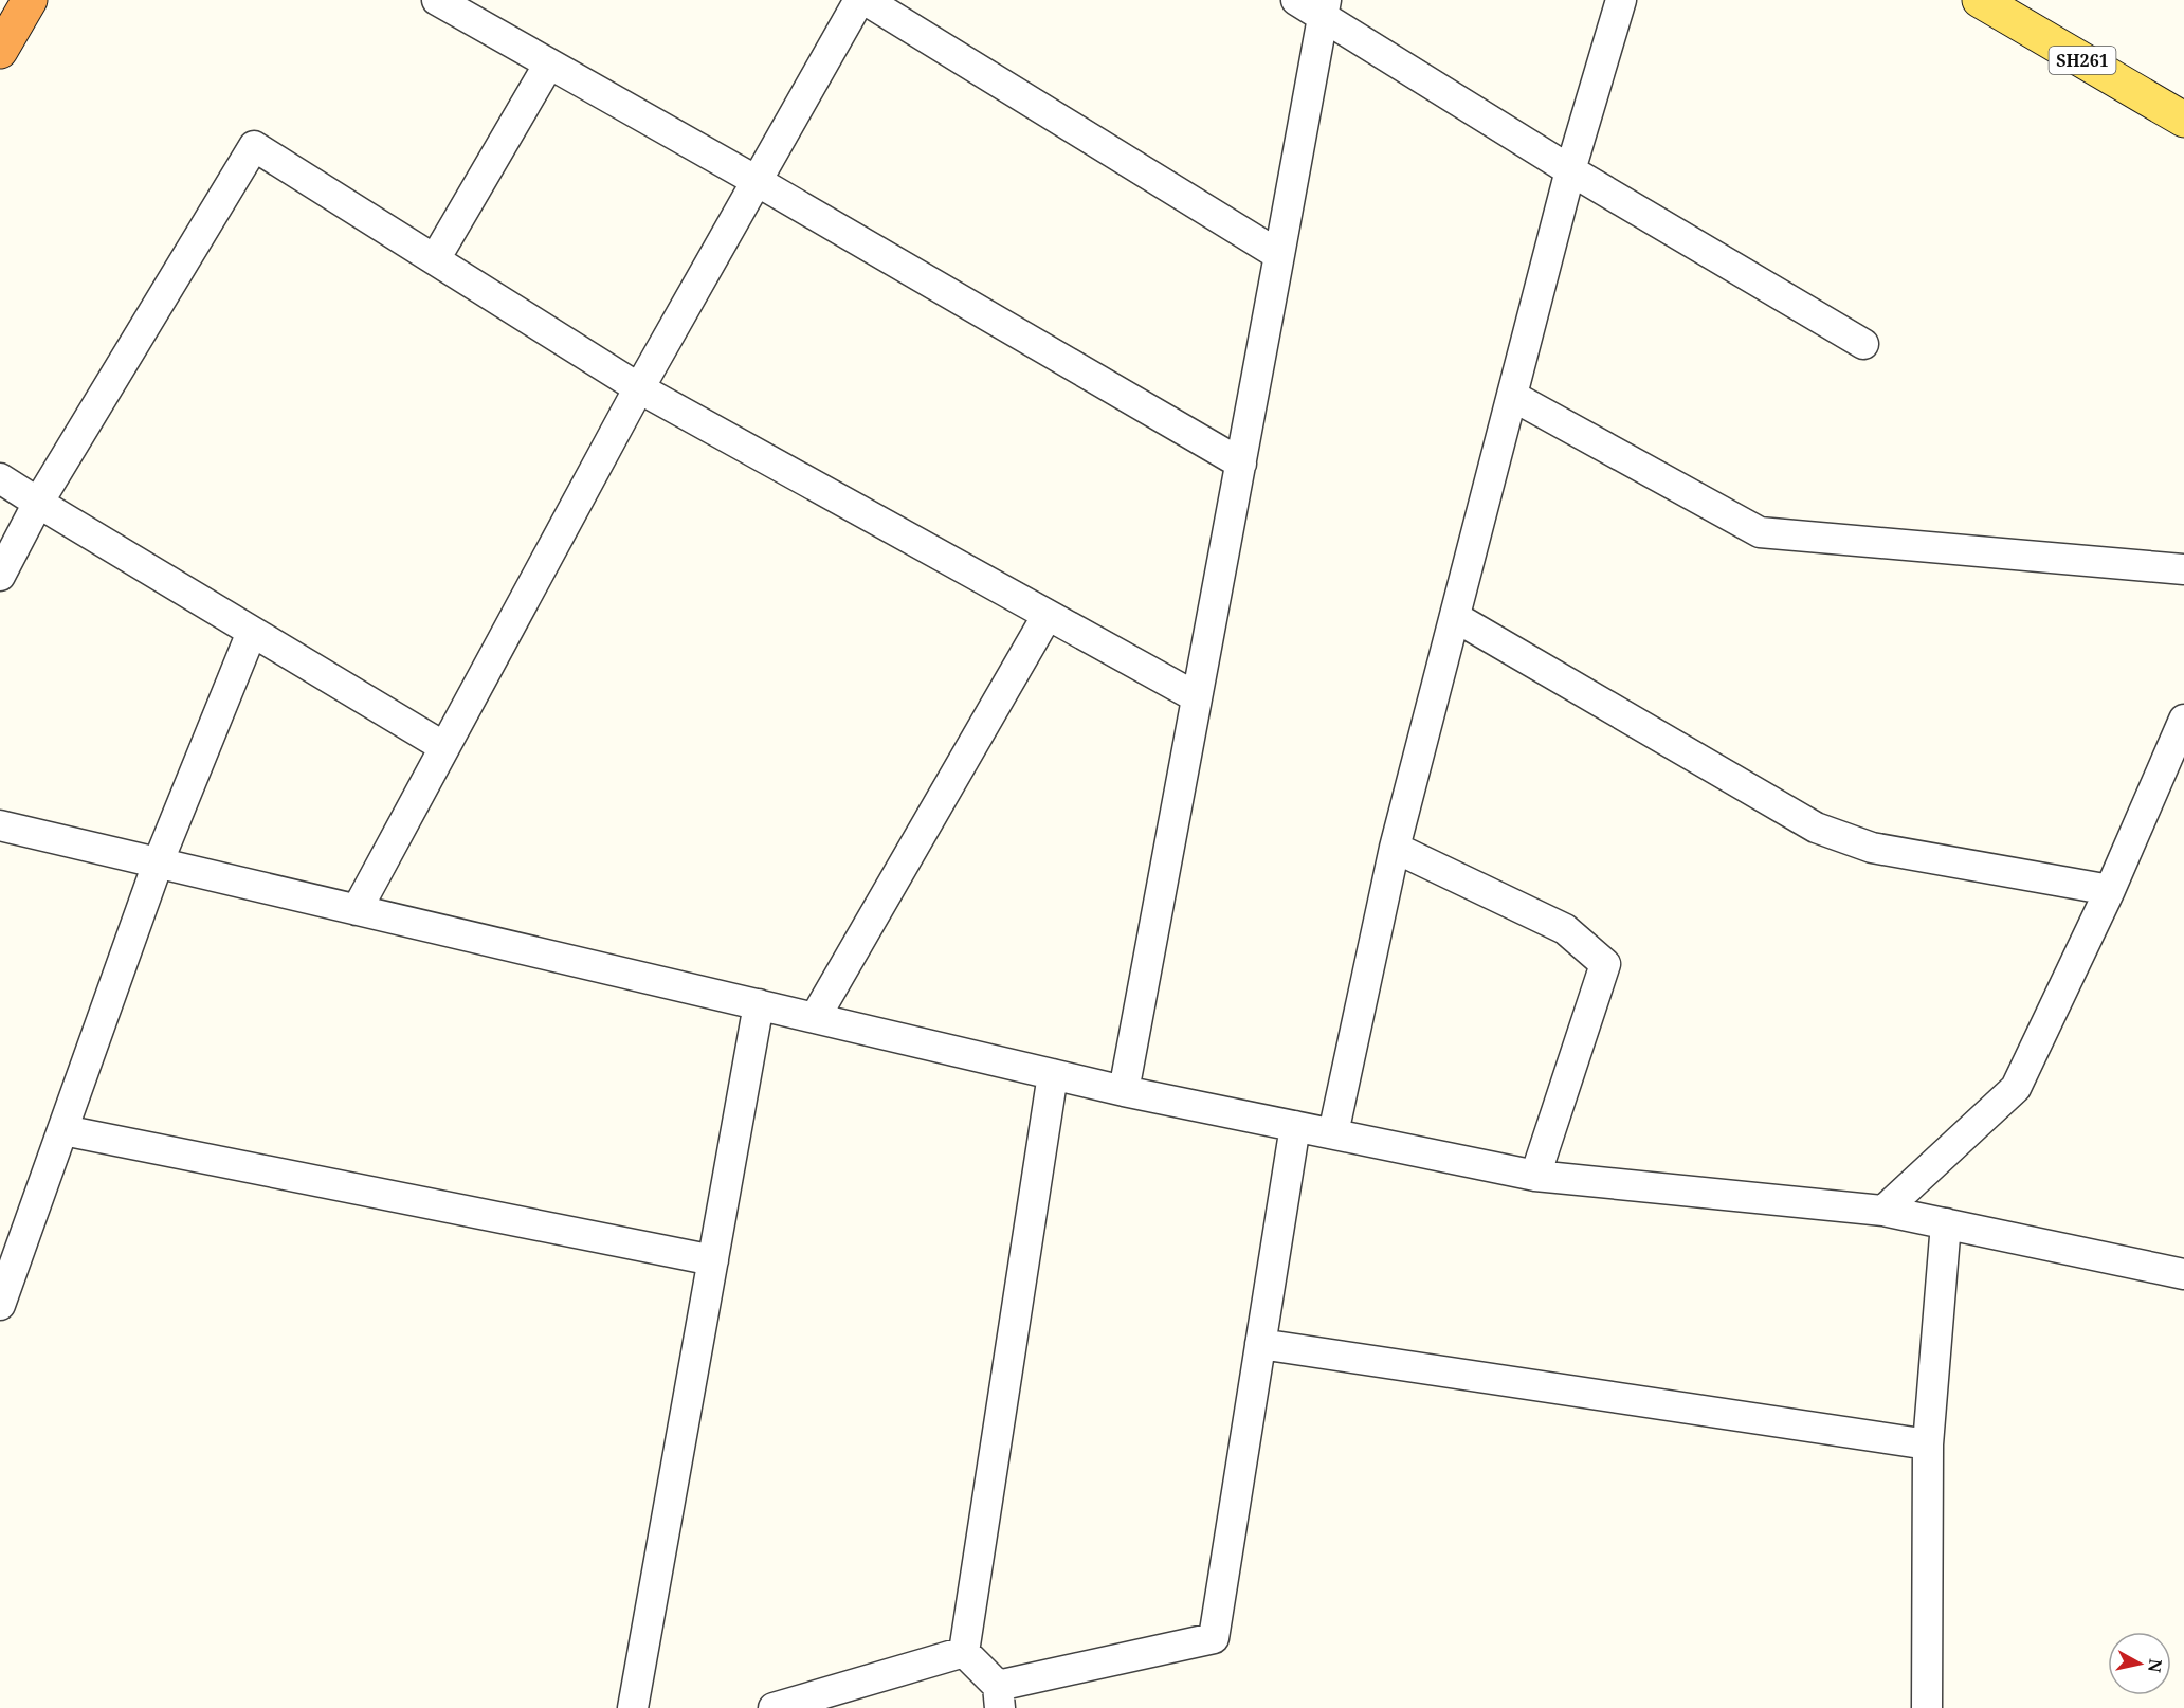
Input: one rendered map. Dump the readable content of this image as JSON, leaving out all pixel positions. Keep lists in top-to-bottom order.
{
  "streets": {
    "main road": ["SH261"]
  },
  "north": "right"
}
